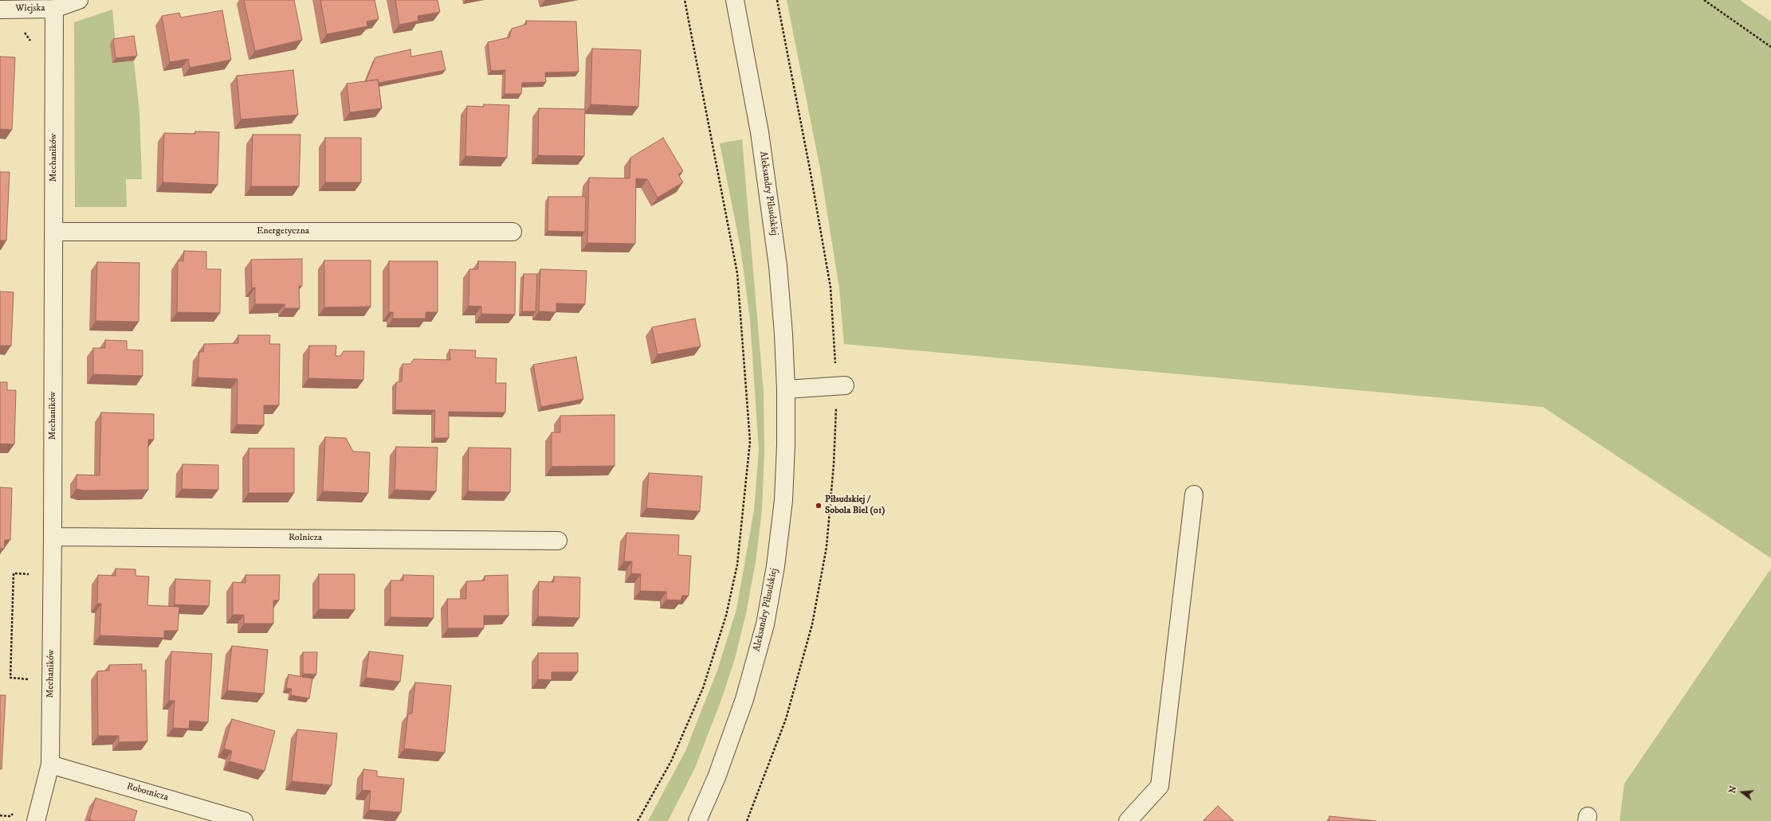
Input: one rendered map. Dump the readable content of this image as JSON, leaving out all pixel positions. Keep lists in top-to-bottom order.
{
  "streets": {
    "street": [
      "Wiejska",
      "Mechaników",
      "Aleksandry Piłsudskiej",
      "Energetyczna",
      "Rolnicza",
      "Robotnicza"
    ]
  },
  "crossings": [
    ["Wiejska", "Mechaników"],
    ["Mechaników", "Energetyczna"],
    ["Mechaników", "Rolnicza"],
    ["Mechaników", "Robotnicza"]
  ],
  "places": ["Piłsudskiej / Sobola Biel (01)"],
  "north": "left"
}
